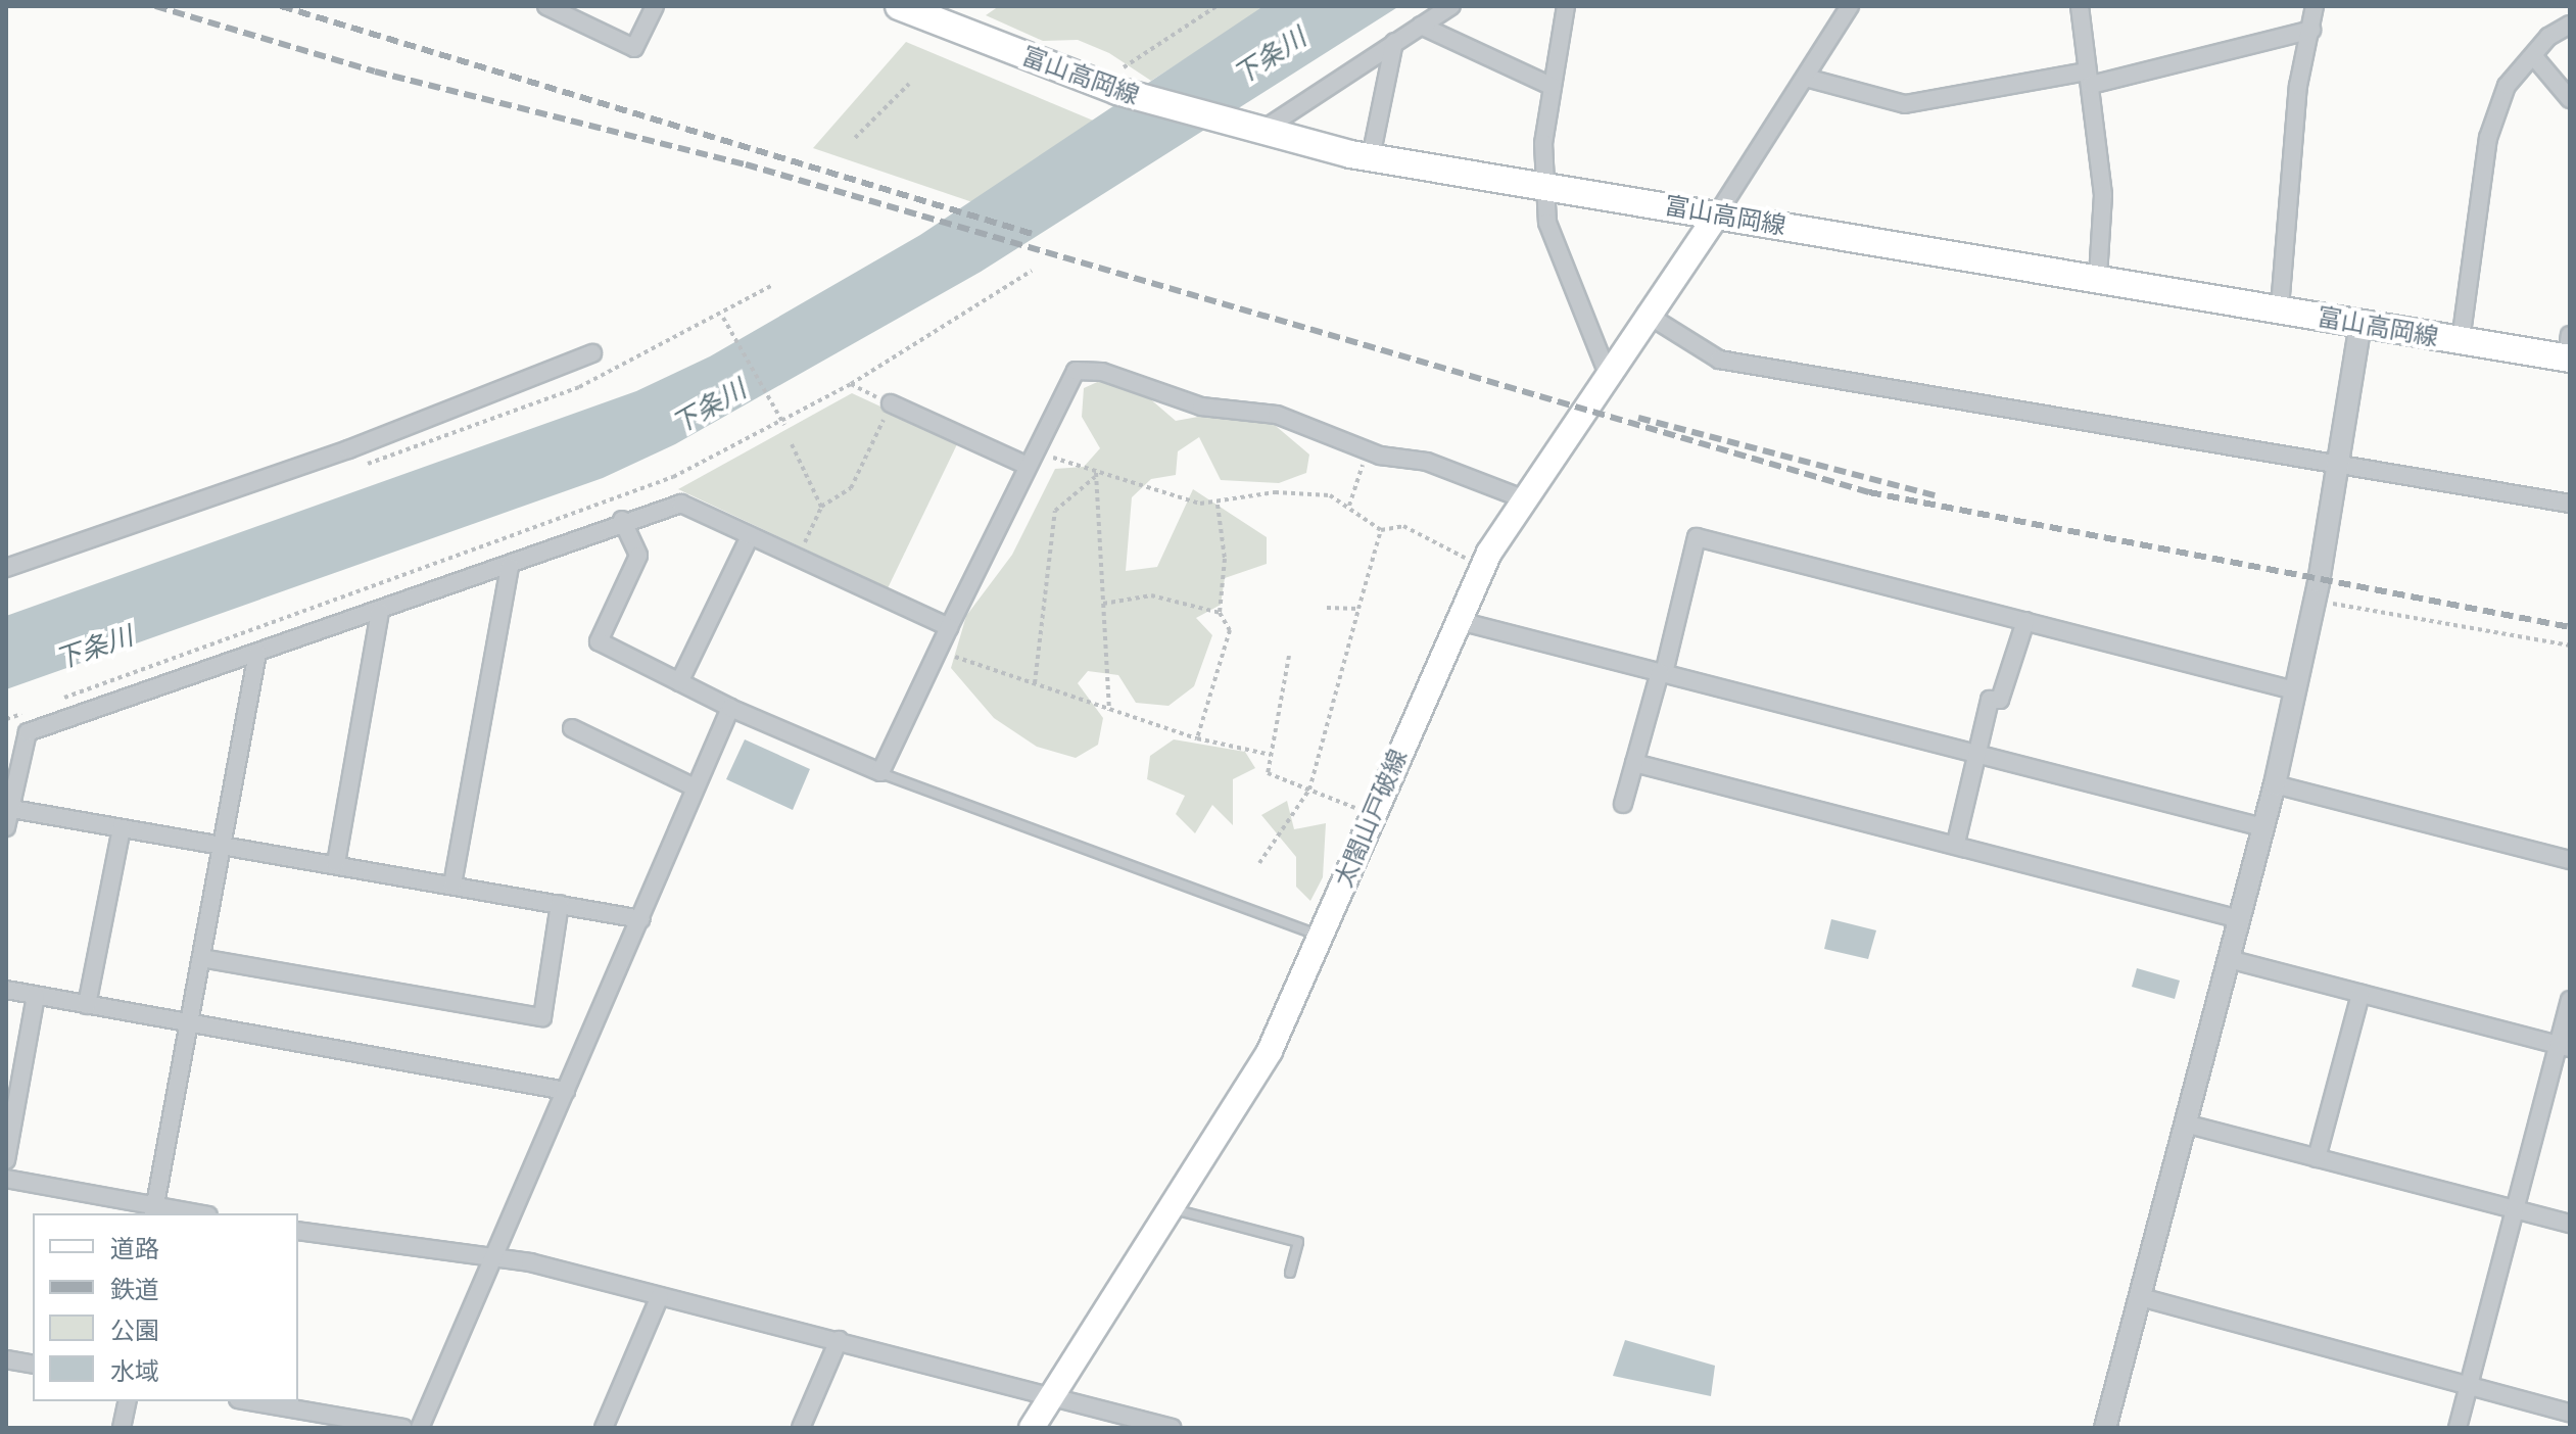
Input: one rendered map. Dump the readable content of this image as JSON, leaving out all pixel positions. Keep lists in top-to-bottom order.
{
  "streets": {
    "main road": ["富山高岡線", "太閤山戸破線"]
  },
  "crossings": [
    ["富山高岡線", "太閤山戸破線"]
  ],
  "water": ["下条川"],
  "legend": [
    "道路",
    "鉄道",
    "公園",
    "水域"
  ]
}
